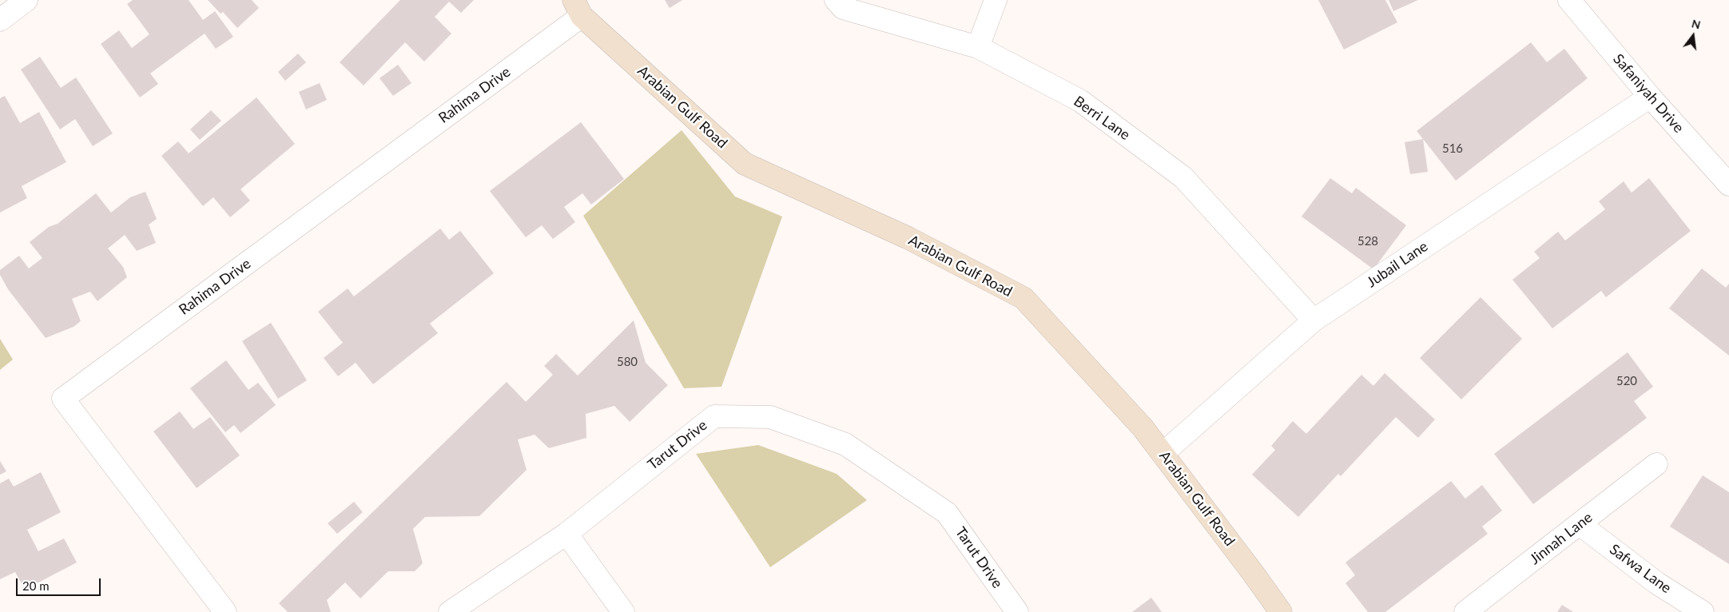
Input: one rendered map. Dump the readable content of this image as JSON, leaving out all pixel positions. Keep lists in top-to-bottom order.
{
  "streets": {
    "main road": ["Arabian Gulf Road"],
    "street": [
      "Safaniyah Drive",
      "Rahima Drive",
      "Berri Lane",
      "Jubail Lane",
      "Tarut Drive",
      "Jinnah Lane",
      "Safwa Lane"
    ]
  },
  "crossings": [
    ["Safaniyah Drive", "Jubail Lane"],
    ["Rahima Drive", "Arabian Gulf Road"],
    ["Arabian Gulf Road", "Jubail Lane"],
    ["Berri Lane", "Jubail Lane"],
    ["Jinnah Lane", "Safwa Lane"]
  ],
  "house_numbers": [
    "516",
    "528",
    "580",
    "520"
  ],
  "scale_bar": "20 m",
  "north": "top"
}
